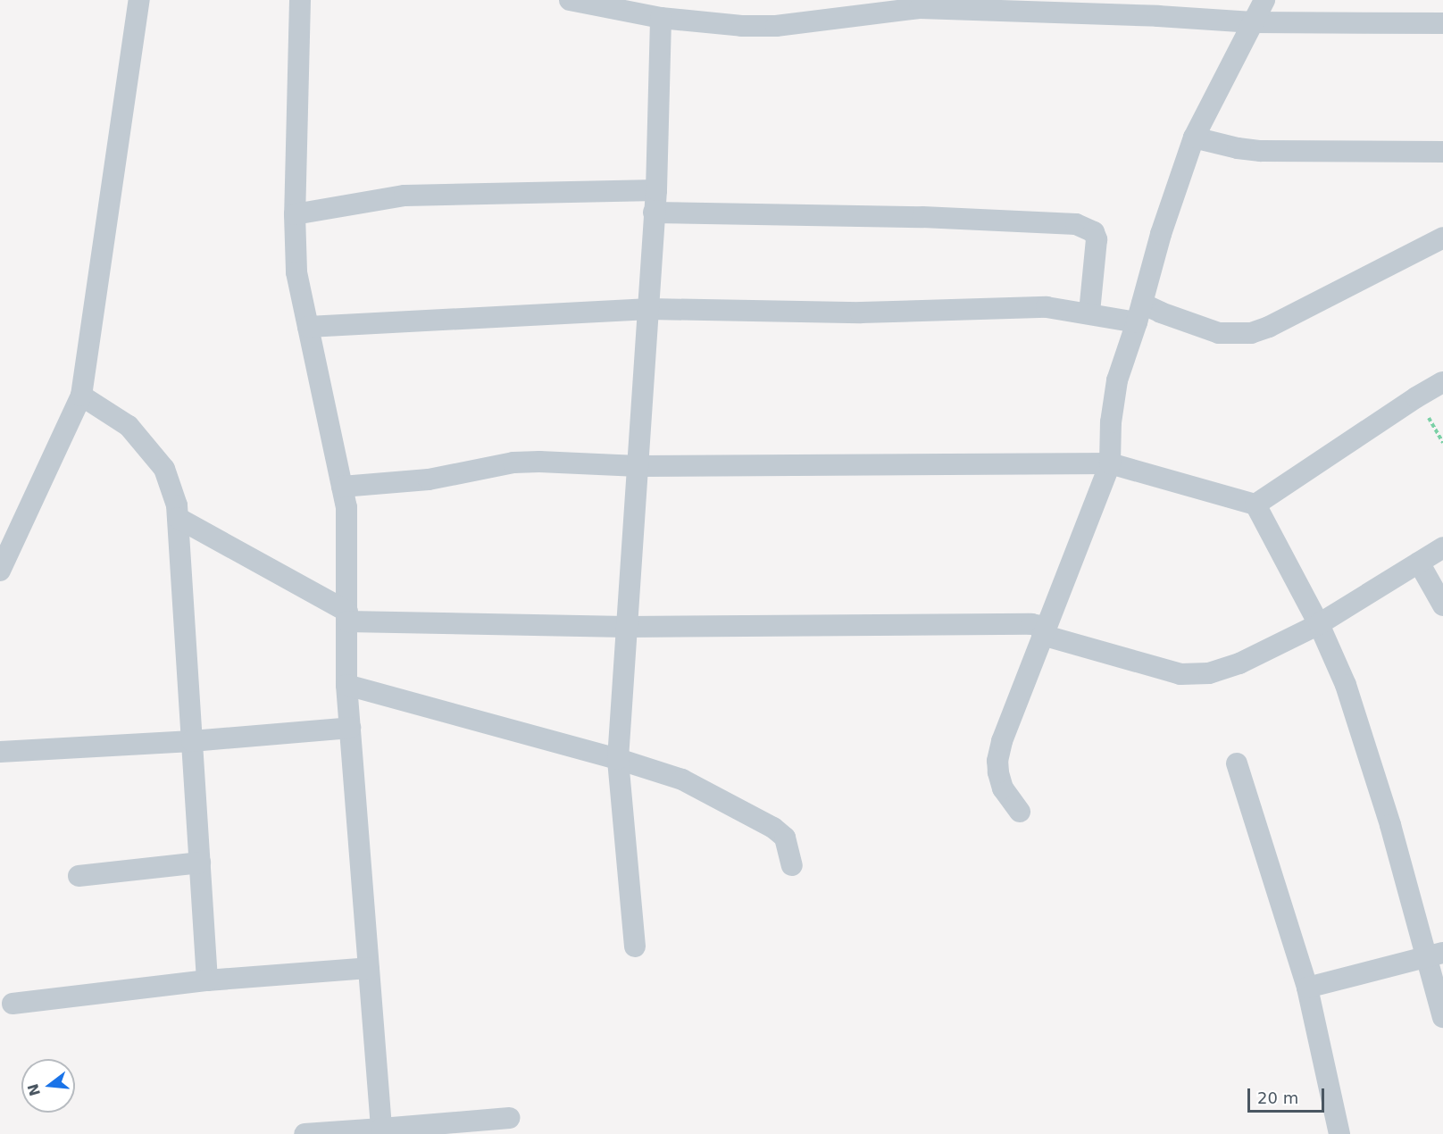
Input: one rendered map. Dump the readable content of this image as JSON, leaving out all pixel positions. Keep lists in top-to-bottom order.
{
  "scale_bar": "20 m",
  "north": "left"
}
